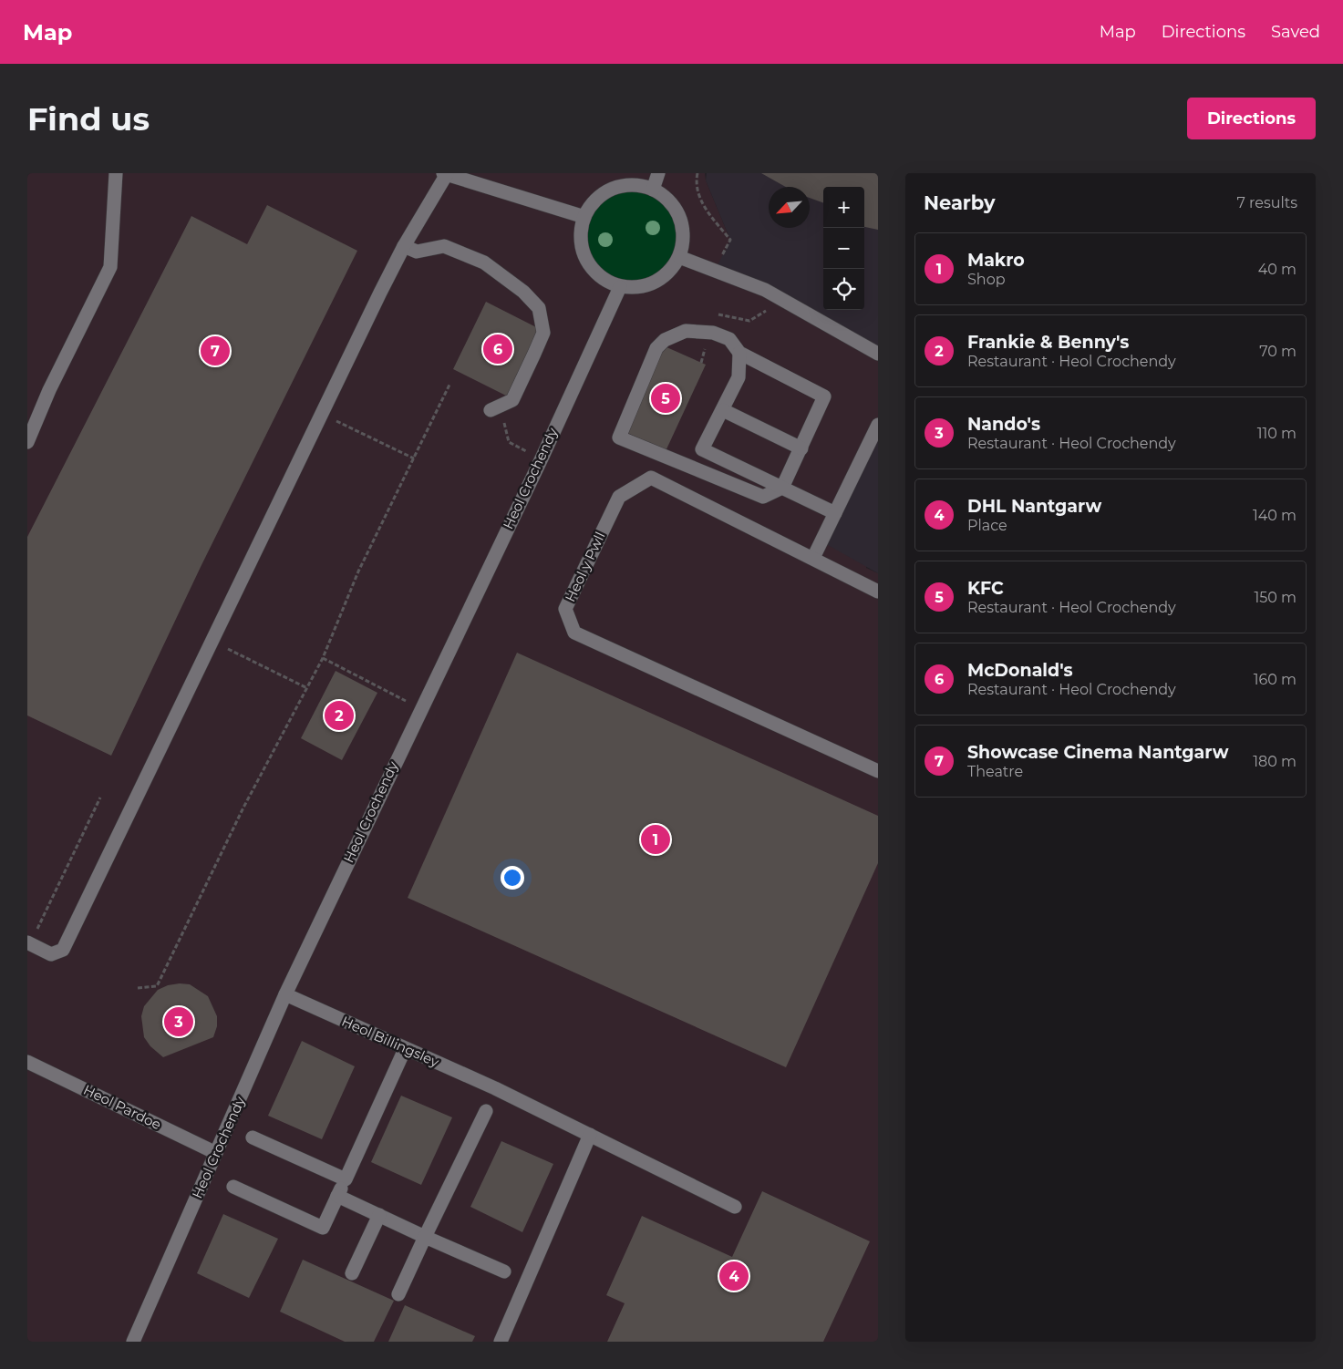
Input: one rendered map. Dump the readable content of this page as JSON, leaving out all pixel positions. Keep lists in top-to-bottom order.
{
  "streets": {
    "street": [
      "Heol Crochendy",
      "Heol y Pwll",
      "Heol Billingsley",
      "Heol Pardoe"
    ]
  },
  "crossings": [
    ["Heol Crochendy", "Heol Billingsley"],
    ["Heol Crochendy", "Heol Pardoe"]
  ],
  "north": "bottom left",
  "page": {
    "header": "Map",
    "nav": ["Map", "Directions", "Saved"],
    "buttons": "Directions",
    "title": "Find us",
    "heading": ["Nearby", "7 results"],
    "map_buttons": ["+", "−"],
    "list": [
      {
        "mark": "1",
        "name": "Makro",
        "note": "Shop",
        "value": "40 m"
      },
      {
        "mark": "2",
        "name": "Frankie & Benny's",
        "note": "Restaurant · Heol Crochendy",
        "value": "70 m"
      },
      {
        "mark": "3",
        "name": "Nando's",
        "note": "Restaurant · Heol Crochendy",
        "value": "110 m"
      },
      {
        "mark": "4",
        "name": "DHL Nantgarw",
        "note": "Place",
        "value": "140 m"
      },
      {
        "mark": "5",
        "name": "KFC",
        "note": "Restaurant · Heol Crochendy",
        "value": "150 m"
      },
      {
        "mark": "6",
        "name": "McDonald's",
        "note": "Restaurant · Heol Crochendy",
        "value": "160 m"
      },
      {
        "mark": "7",
        "name": "Showcase Cinema Nantgarw",
        "note": "Theatre",
        "value": "180 m"
      }
    ],
    "pins": [
      "6",
      "7",
      "5",
      "2",
      "1",
      "3",
      "4"
    ]
  }
}
